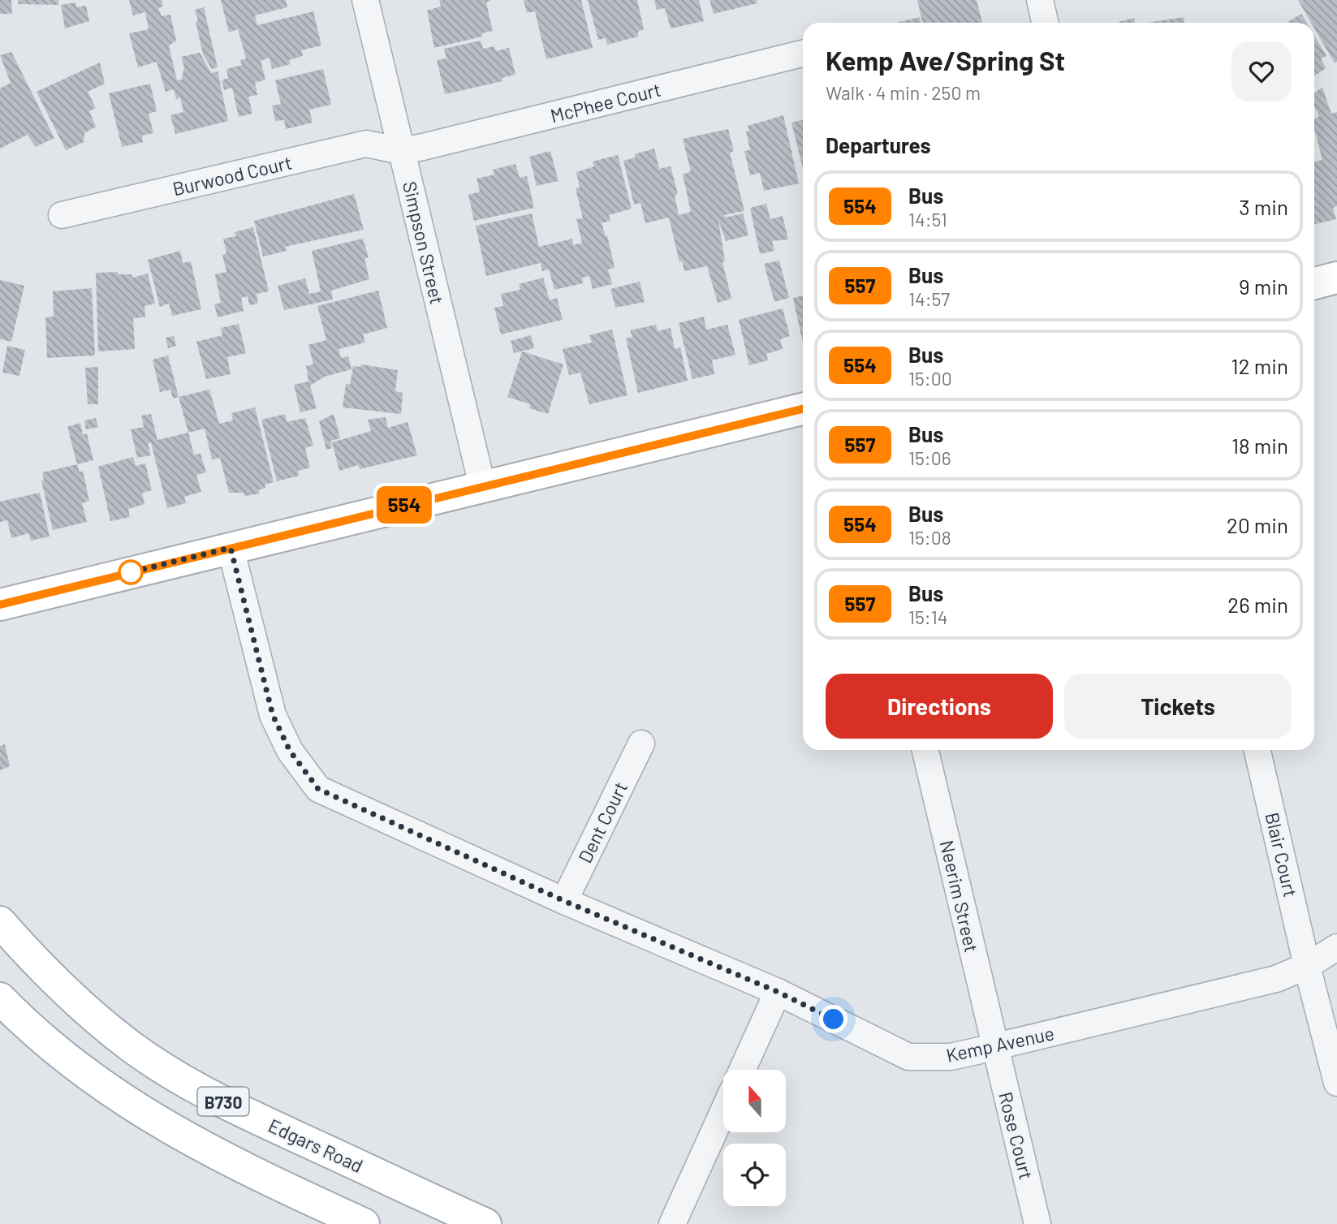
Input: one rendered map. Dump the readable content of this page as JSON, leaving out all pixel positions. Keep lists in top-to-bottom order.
{
  "streets": {
    "main road": ["B730", "Edgars Road"],
    "street": [
      "McPhee Court",
      "Burwood Court",
      "Simpson Street",
      "Dent Court",
      "Blair Court",
      "Neerim Street",
      "Kemp Avenue",
      "Rose Court"
    ]
  },
  "crossings": [
    ["McPhee Court", "Burwood Court"],
    ["McPhee Court", "Simpson Street"],
    ["Burwood Court", "Simpson Street"],
    ["Dent Court", "Kemp Avenue"],
    ["Blair Court", "Kemp Avenue"],
    ["Neerim Street", "Kemp Avenue"],
    ["Neerim Street", "Rose Court"],
    ["Kemp Avenue", "Rose Court"]
  ],
  "lines": ["bus line 554"],
  "north": "top",
  "page": {
    "on_map": "554",
    "heading": [
      ["Kemp Ave/Spring St", "Walk · 4 min · 250 m"],
      "Departures"
    ],
    "list": [
      {
        "mark": "554",
        "name": "Bus",
        "note": "14:51",
        "value": "3 min"
      },
      {
        "mark": "557",
        "name": "Bus",
        "note": "14:57",
        "value": "9 min"
      },
      {
        "mark": "554",
        "name": "Bus",
        "note": "15:00",
        "value": "12 min"
      },
      {
        "mark": "557",
        "name": "Bus",
        "note": "15:06",
        "value": "18 min"
      },
      {
        "mark": "554",
        "name": "Bus",
        "note": "15:08",
        "value": "20 min"
      },
      {
        "mark": "557",
        "name": "Bus",
        "note": "15:14",
        "value": "26 min"
      }
    ],
    "buttons": ["Directions", "Tickets"]
  }
}
